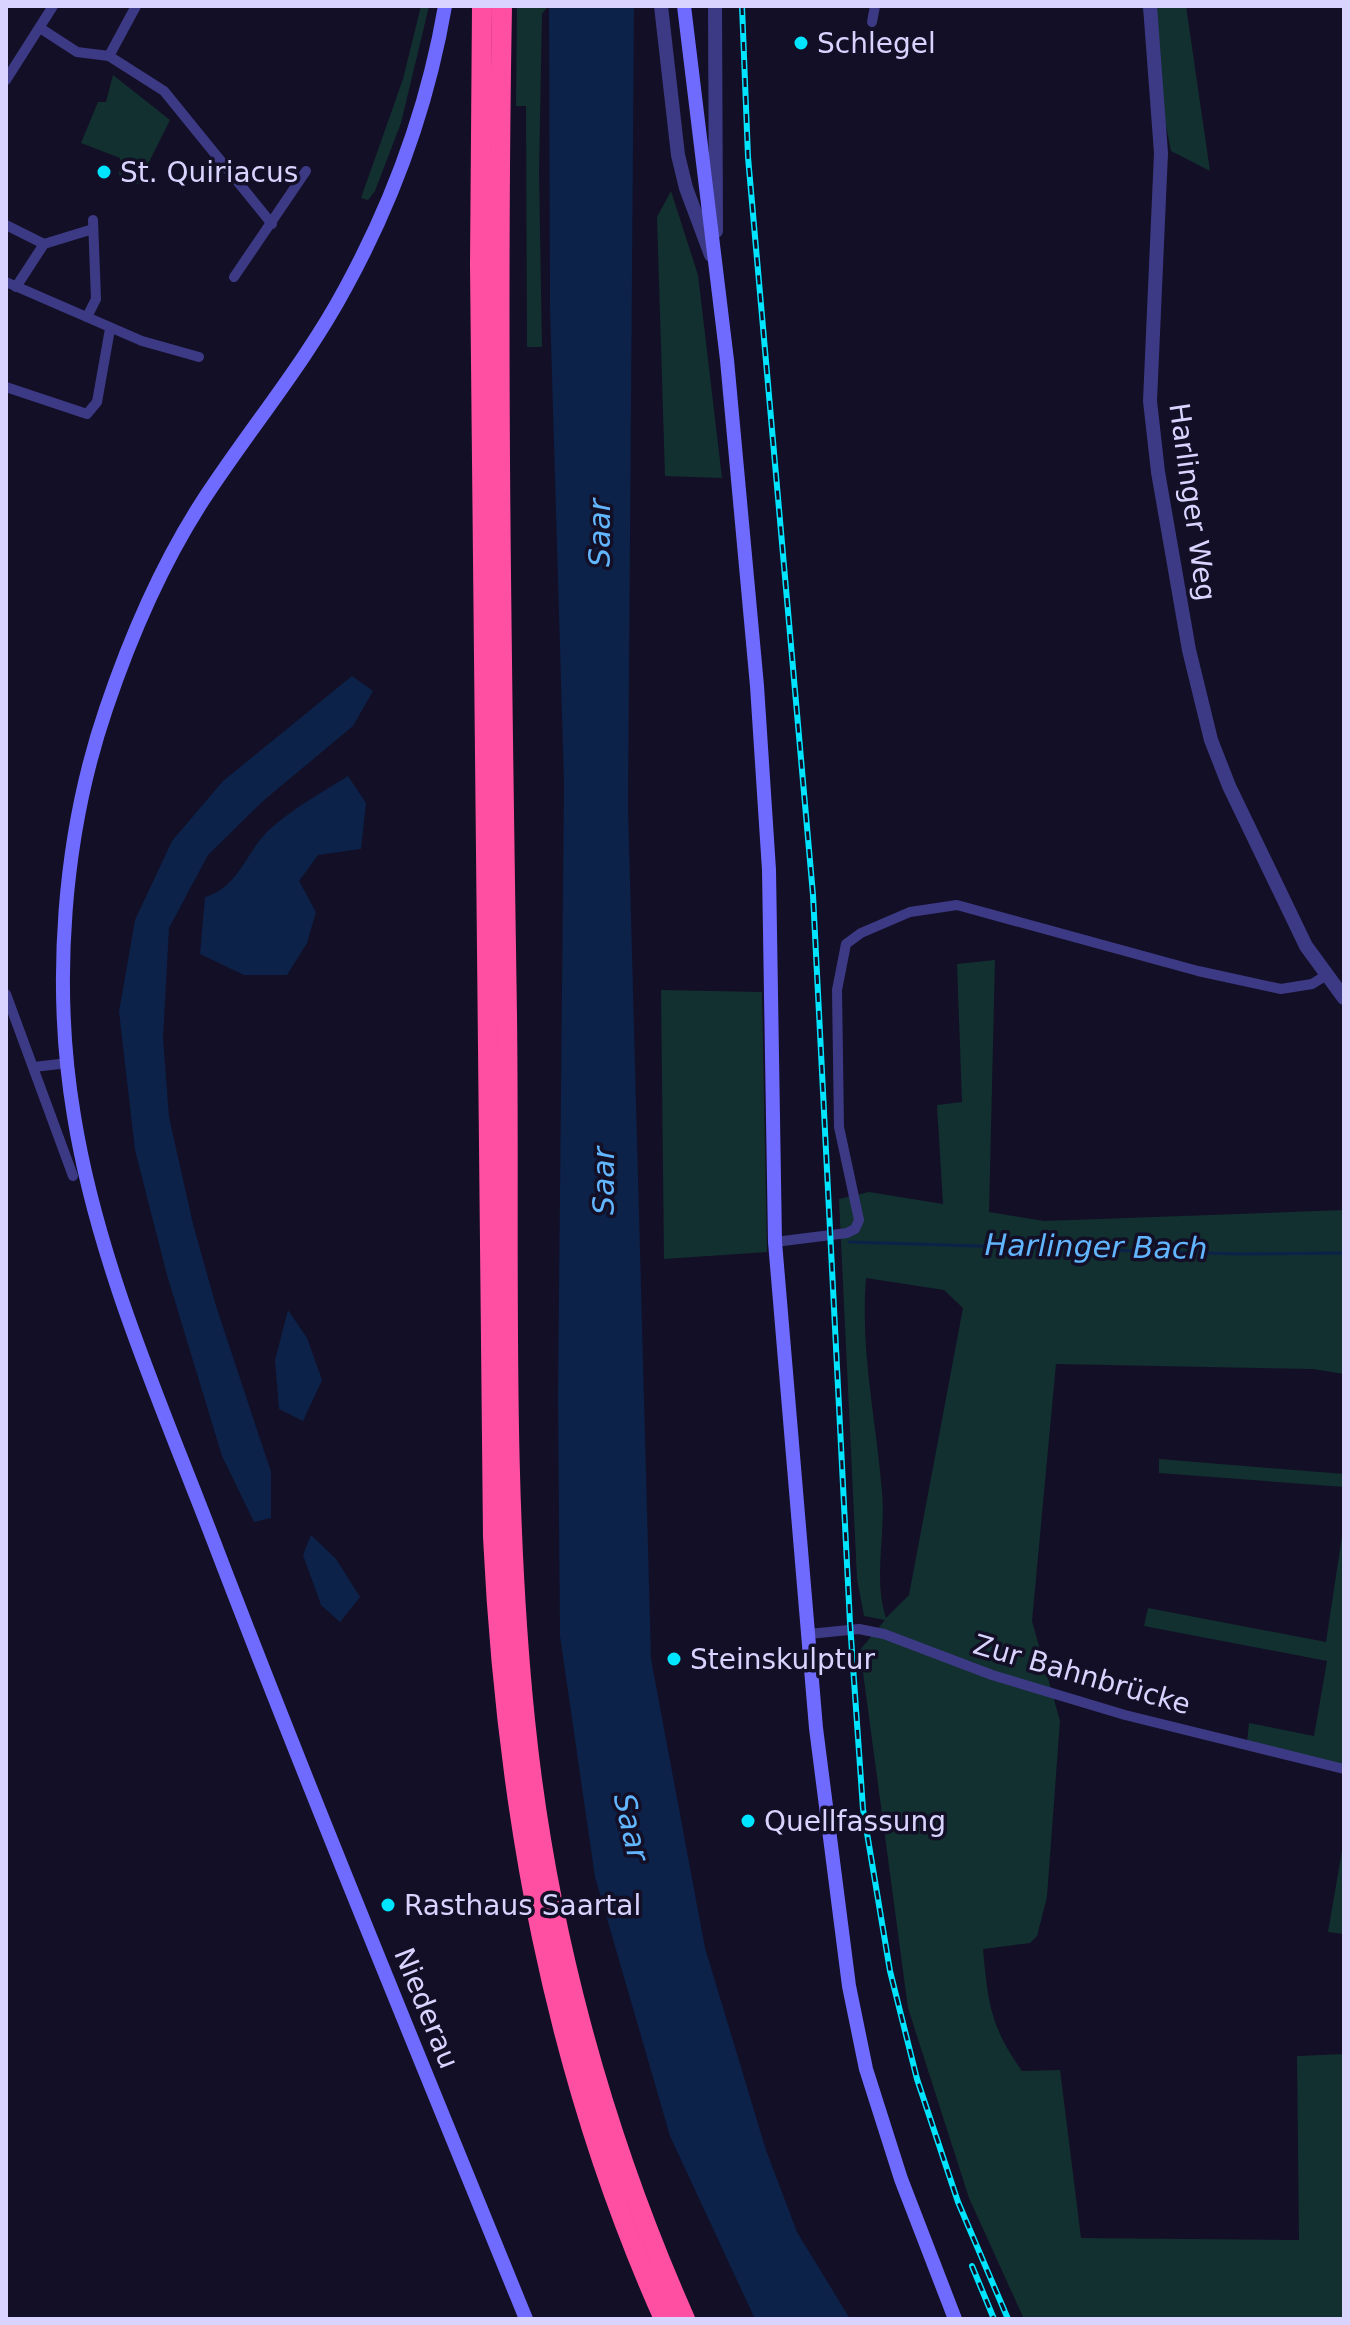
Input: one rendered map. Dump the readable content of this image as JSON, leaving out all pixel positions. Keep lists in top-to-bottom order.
{
  "streets": {
    "main road": ["Niederau"],
    "street": ["Harlinger Weg", "Zur Bahnbrücke"]
  },
  "water": ["Saar", "Harlinger Bach"],
  "places": [
    "Schlegel",
    "St. Quiriacus",
    "Steinskulptur",
    "Quellfassung",
    "Rasthaus Saartal"
  ]
}
